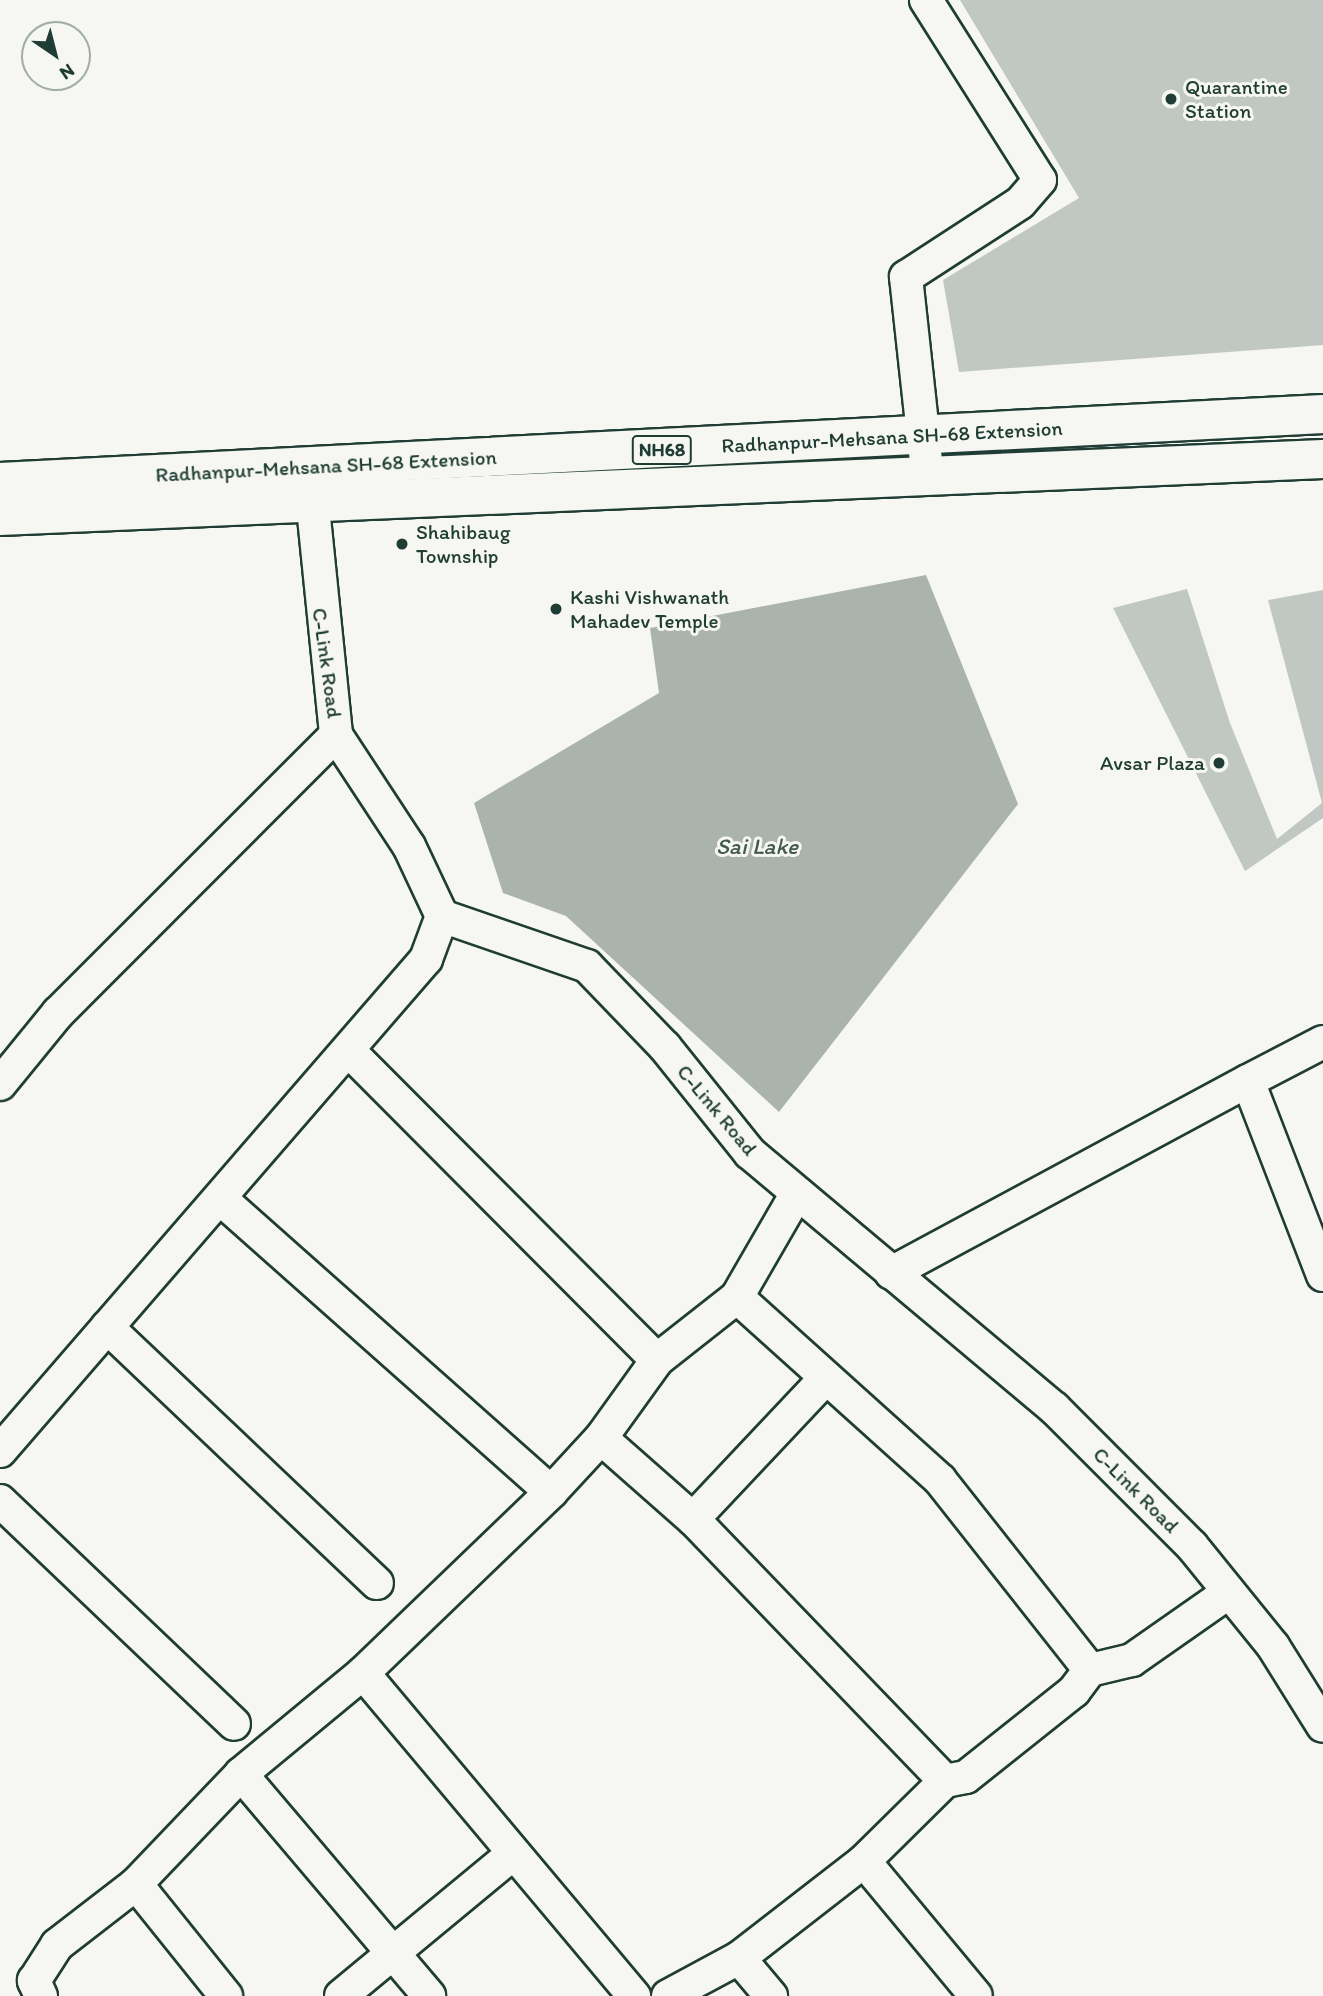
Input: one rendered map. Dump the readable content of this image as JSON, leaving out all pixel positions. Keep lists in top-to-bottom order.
{
  "streets": {
    "highway": ["Radhanpur-Mehsana SH-68 Extension", "NH68"],
    "street": ["C-Link Road"]
  },
  "crossings": [
    ["Radhanpur-Mehsana SH-68 Extension", "NH68"],
    ["Radhanpur-Mehsana SH-68 Extension", "C-Link Road"],
    ["NH68", "C-Link Road"]
  ],
  "water": ["Sai Lake"],
  "places": [
    "Quarantine Station",
    "Shahibaug Township",
    "Kashi Vishwanath Mahadev Temple",
    "Avsar Plaza"
  ],
  "north": "bottom right"
}
